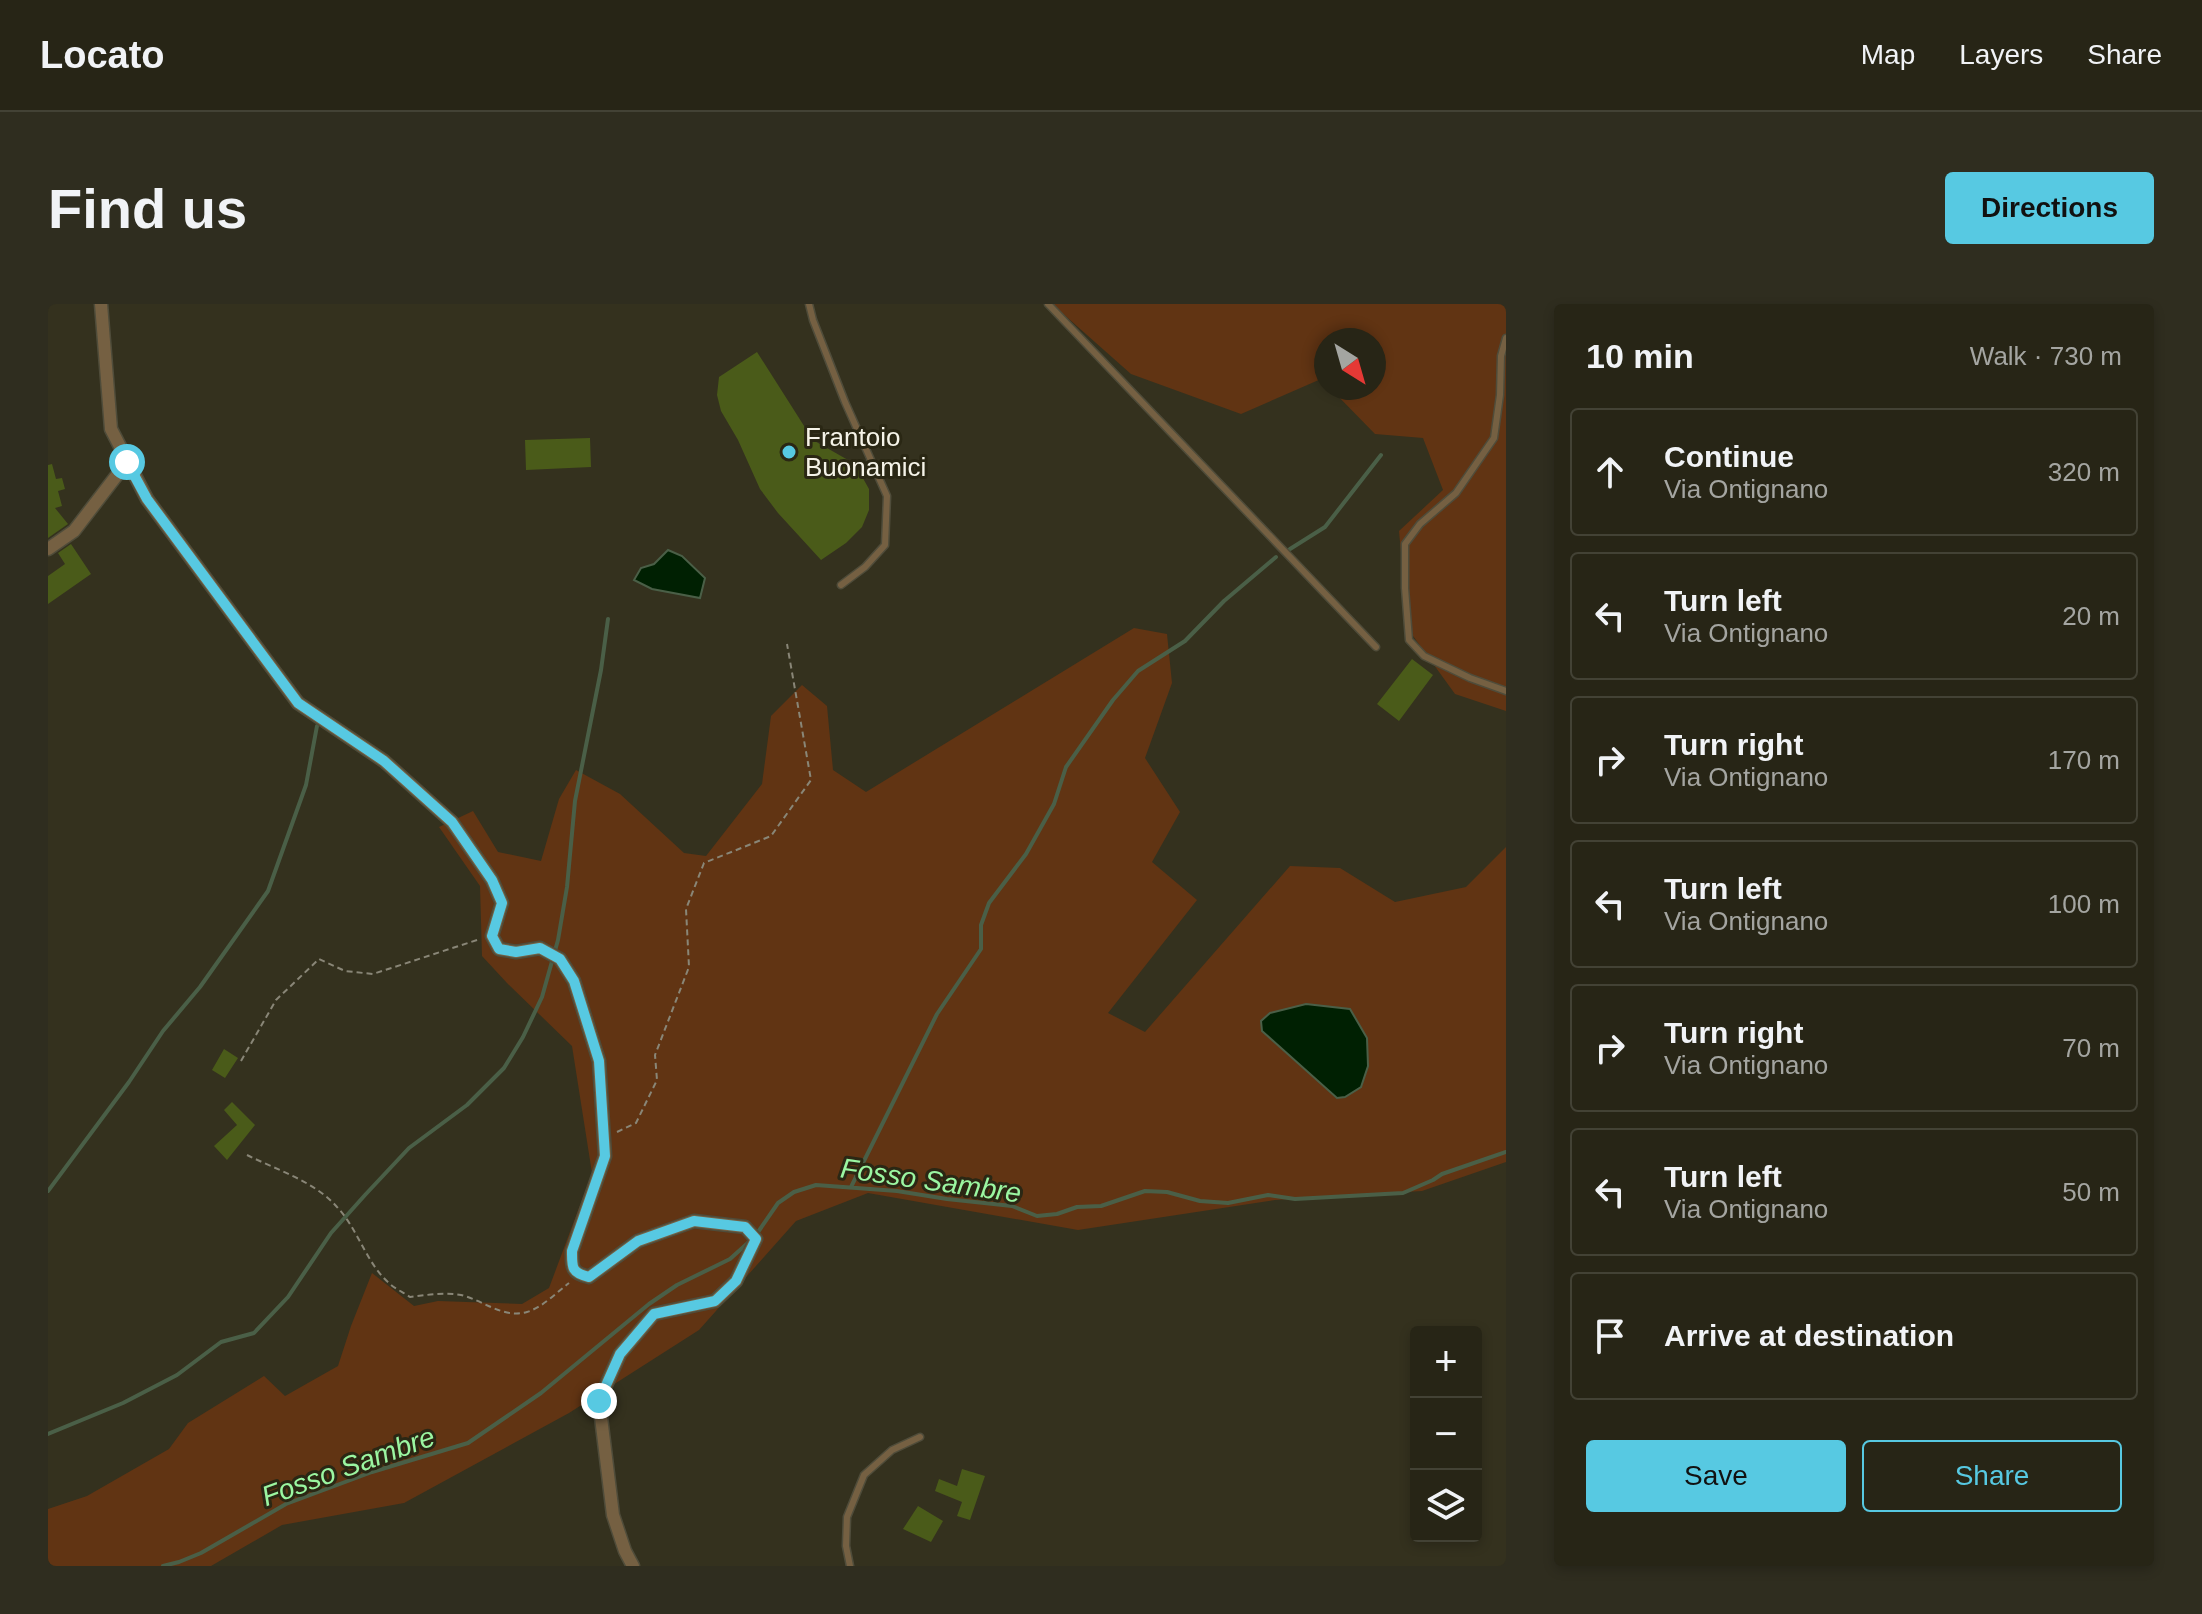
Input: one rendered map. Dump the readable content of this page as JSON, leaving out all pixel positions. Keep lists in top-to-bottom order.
{
  "water": ["Fosso Sambre"],
  "places": ["Frantoio Buonamici"],
  "north": "bottom right",
  "page": {
    "header": "Locato",
    "nav": ["Map", "Layers", "Share"],
    "buttons": [
      "Directions",
      ["Save", "Share"]
    ],
    "title": "Find us",
    "heading": ["10 min", "Walk · 730 m"],
    "list": [
      ["Continue", "Via Ontignano", "320 m"],
      ["Turn left", "Via Ontignano", "20 m"],
      ["Turn right", "Via Ontignano", "170 m"],
      ["Turn left", "Via Ontignano", "100 m"],
      ["Turn right", "Via Ontignano", "70 m"],
      ["Turn left", "Via Ontignano", "50 m"],
      "Arrive at destination"
    ],
    "map_buttons": ["+", "−"]
  }
}
